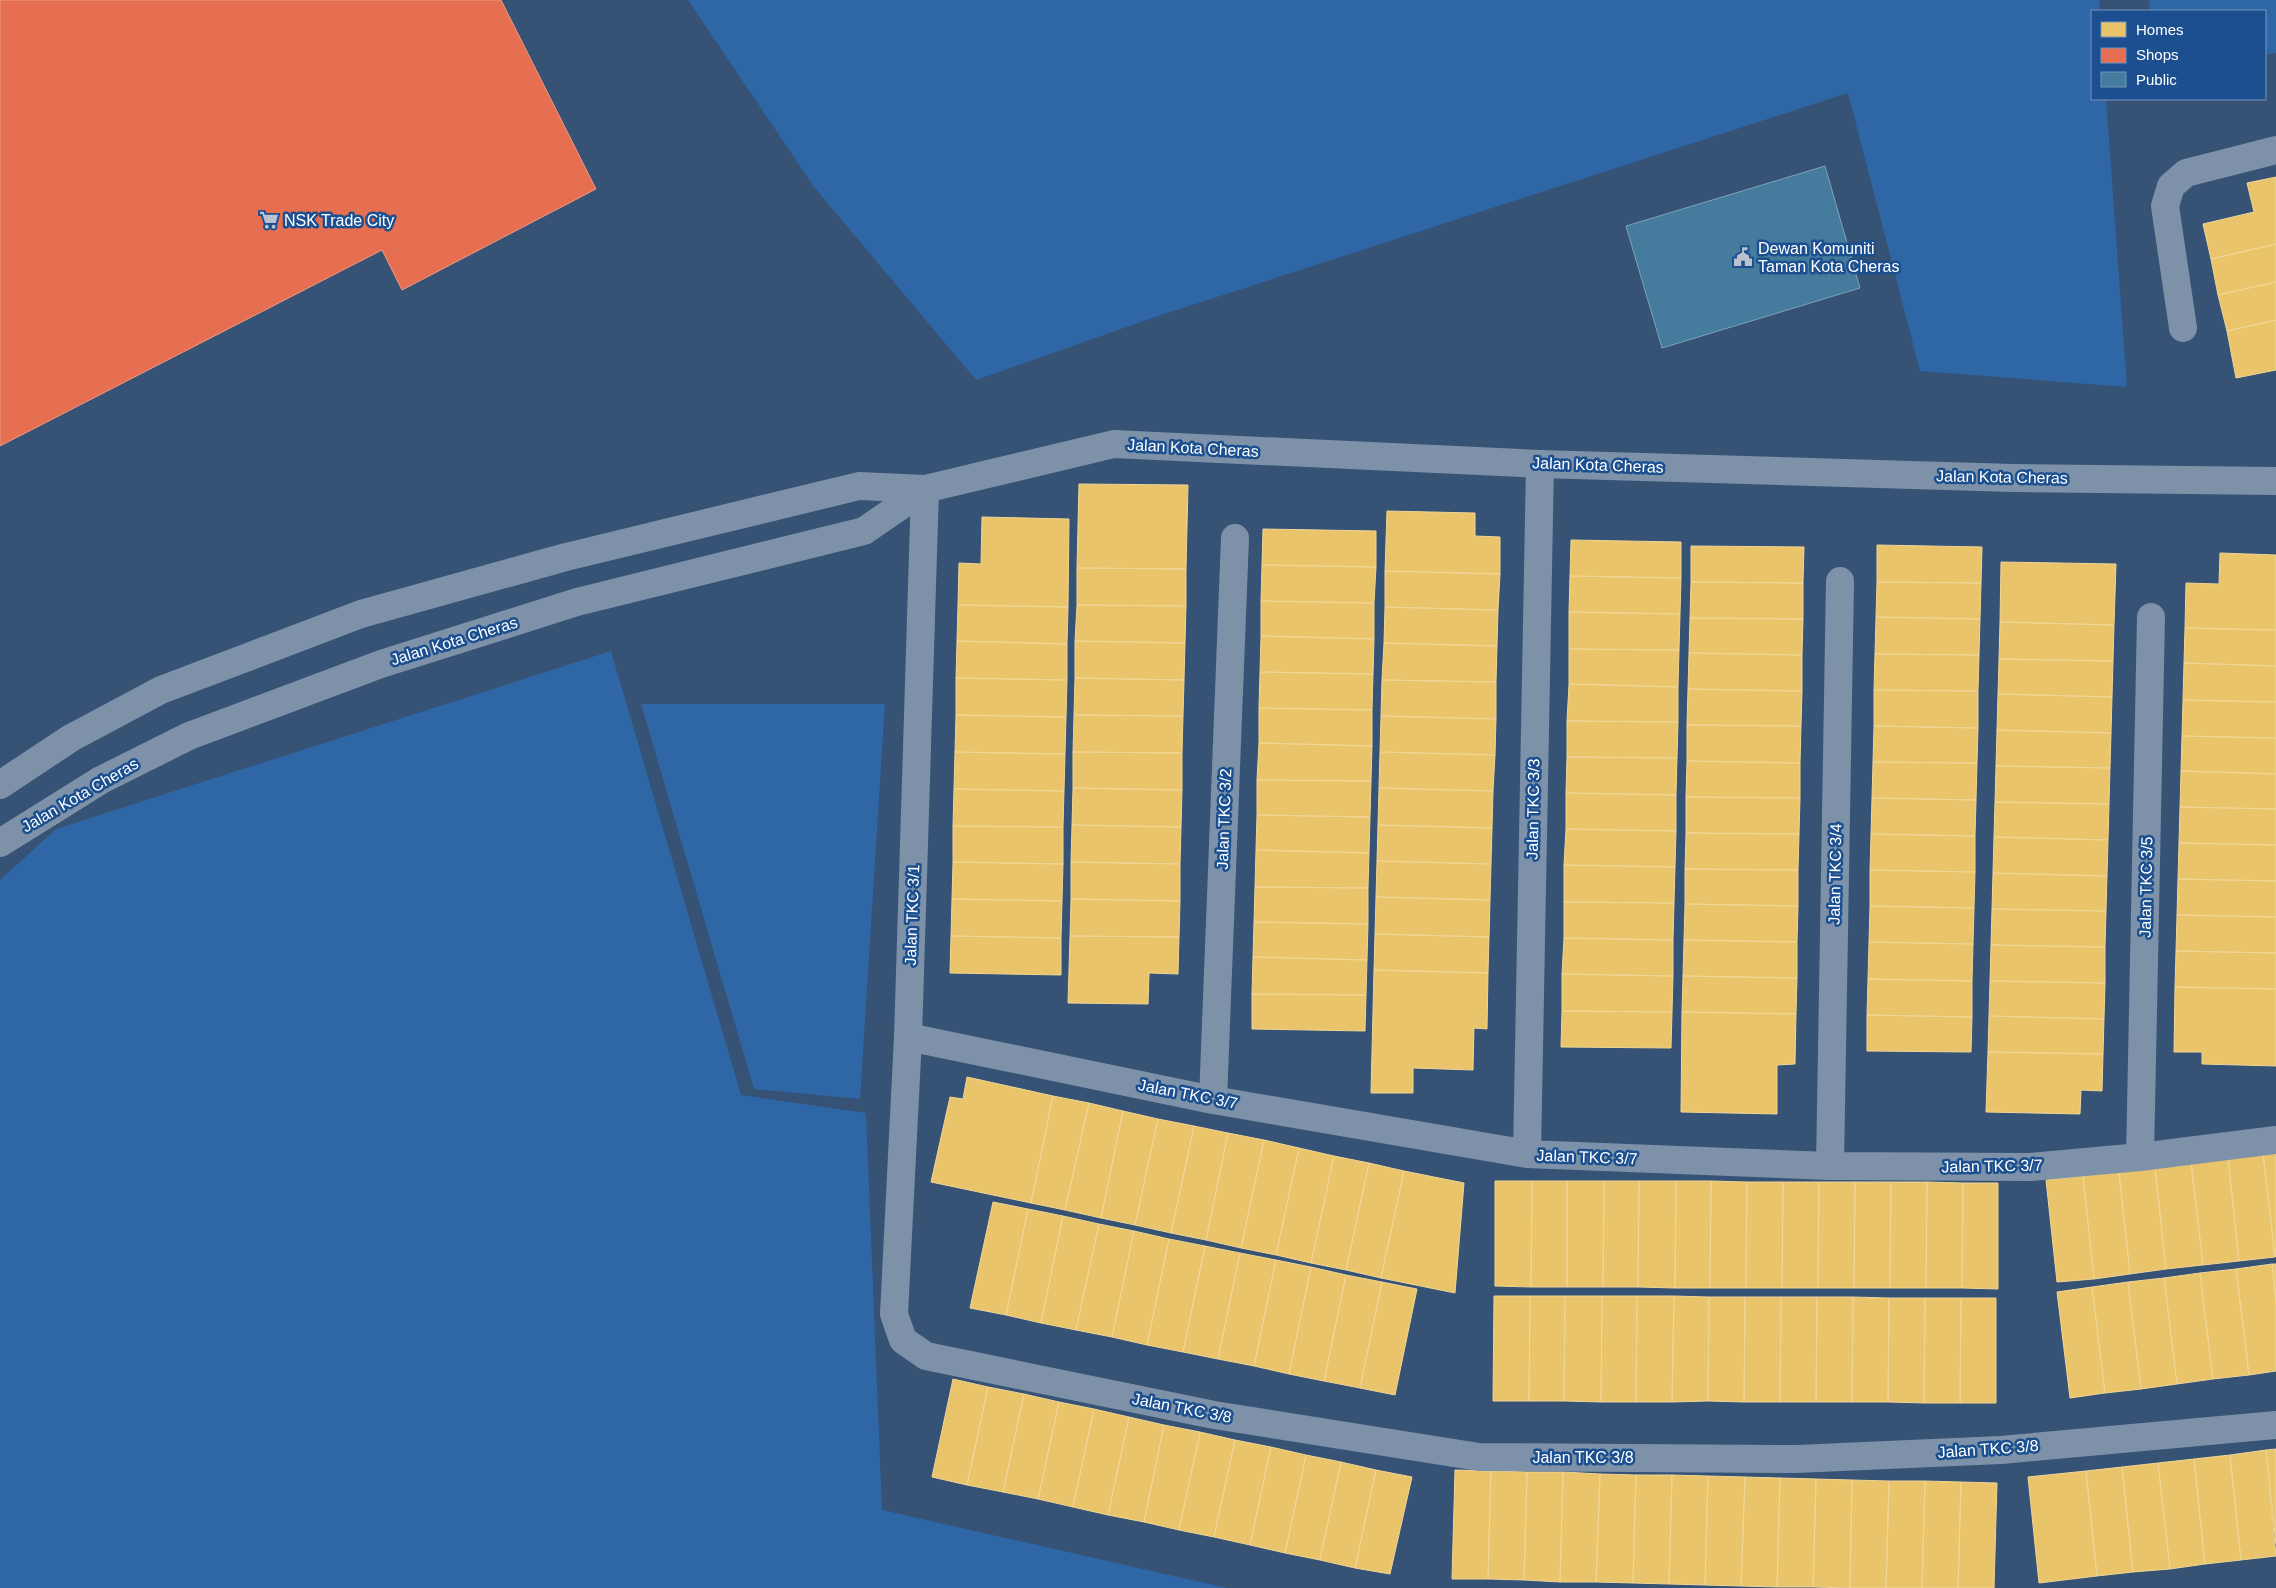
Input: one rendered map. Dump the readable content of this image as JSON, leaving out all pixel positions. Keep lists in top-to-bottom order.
{
  "streets": {
    "street": [
      "Jalan Kota Cheras",
      "Jalan TKC 3/3",
      "Jalan TKC 3/2",
      "Jalan TKC 3/4",
      "Jalan TKC 3/5",
      "Jalan TKC 3/1",
      "Jalan TKC 3/7",
      "Jalan TKC 3/8"
    ]
  },
  "crossings": [
    ["Jalan Kota Cheras", "Jalan TKC 3/3"],
    ["Jalan Kota Cheras", "Jalan TKC 3/1"],
    ["Jalan TKC 3/3", "Jalan TKC 3/7"],
    ["Jalan TKC 3/2", "Jalan TKC 3/7"],
    ["Jalan TKC 3/4", "Jalan TKC 3/7"],
    ["Jalan TKC 3/5", "Jalan TKC 3/7"],
    ["Jalan TKC 3/1", "Jalan TKC 3/7"],
    ["Jalan TKC 3/1", "Jalan TKC 3/8"]
  ],
  "places": {
    "supermarket": ["NSK Trade City"],
    "public building": ["Dewan Komuniti Taman Kota Cheras"]
  },
  "legend": ["Homes", "Shops", "Public"]
}
